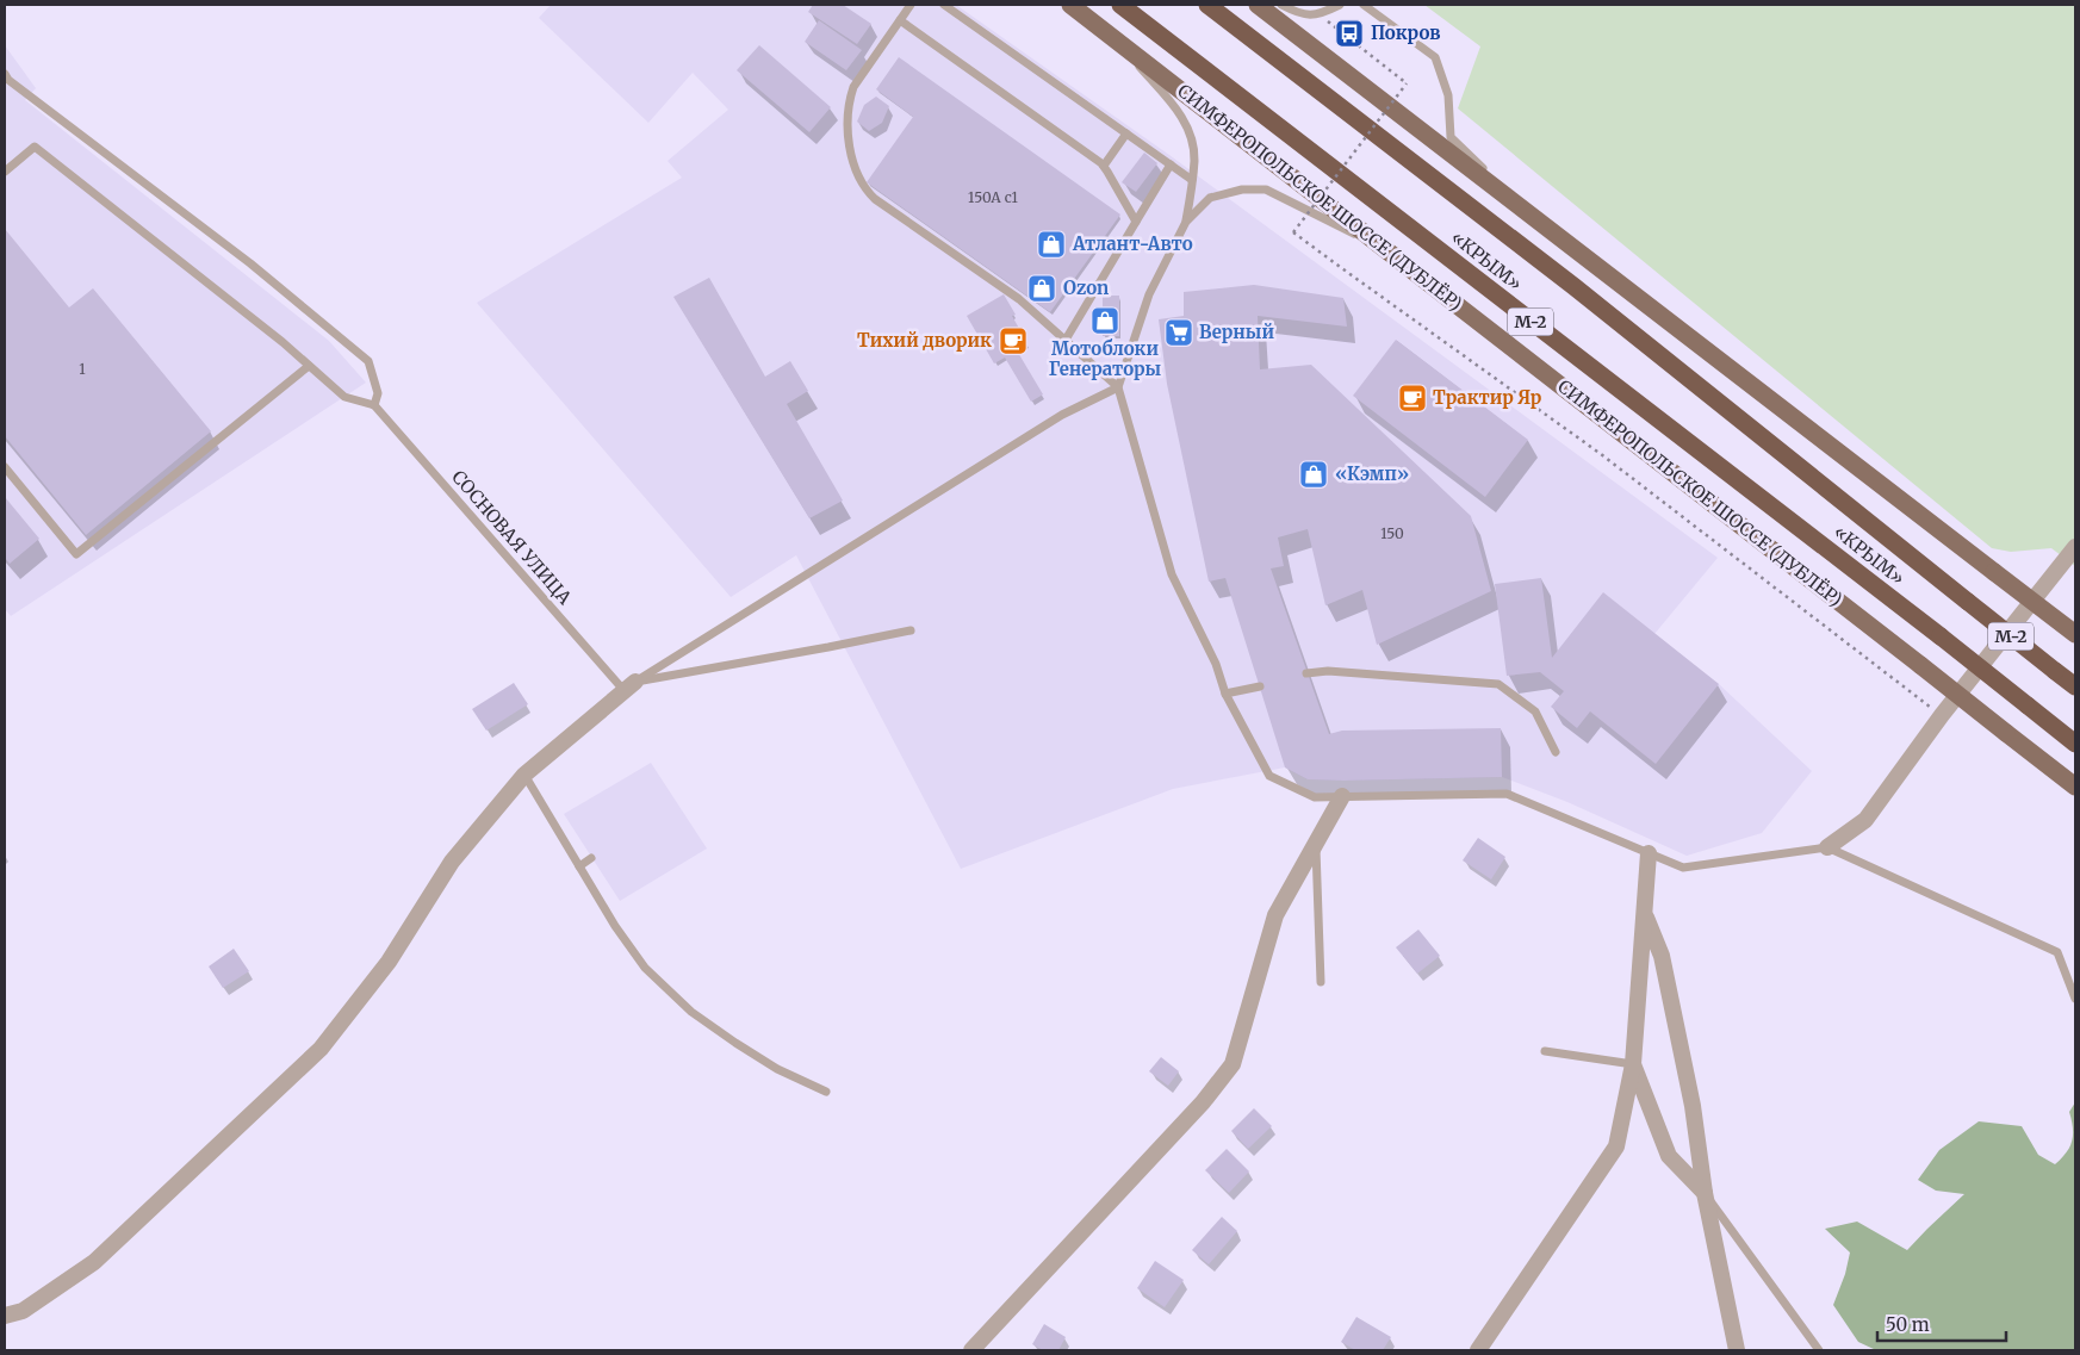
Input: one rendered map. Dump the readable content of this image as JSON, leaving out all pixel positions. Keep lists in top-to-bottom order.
{
  "streets": {
    "highway": ["«КРЫМ»", "М-2"],
    "main road": ["СИМФЕРОПОЛЬСКОЕ ШОССЕ (ДУБЛЁР)"],
    "lane": ["СОСНОВАЯ УЛИЦА"]
  },
  "places": {
    "bus stop": ["Покров"],
    "shop": [
      "Атлант-Авто",
      "Ozon",
      "Мотоблоки Генераторы",
      "«Кэмп»"
    ],
    "supermarket": ["Верный"],
    "cafe": ["Тихий дворик", "Трактир Яр"]
  },
  "house_numbers": ["150А с1", "1", "150"],
  "scale_bar": "50 m"
}
